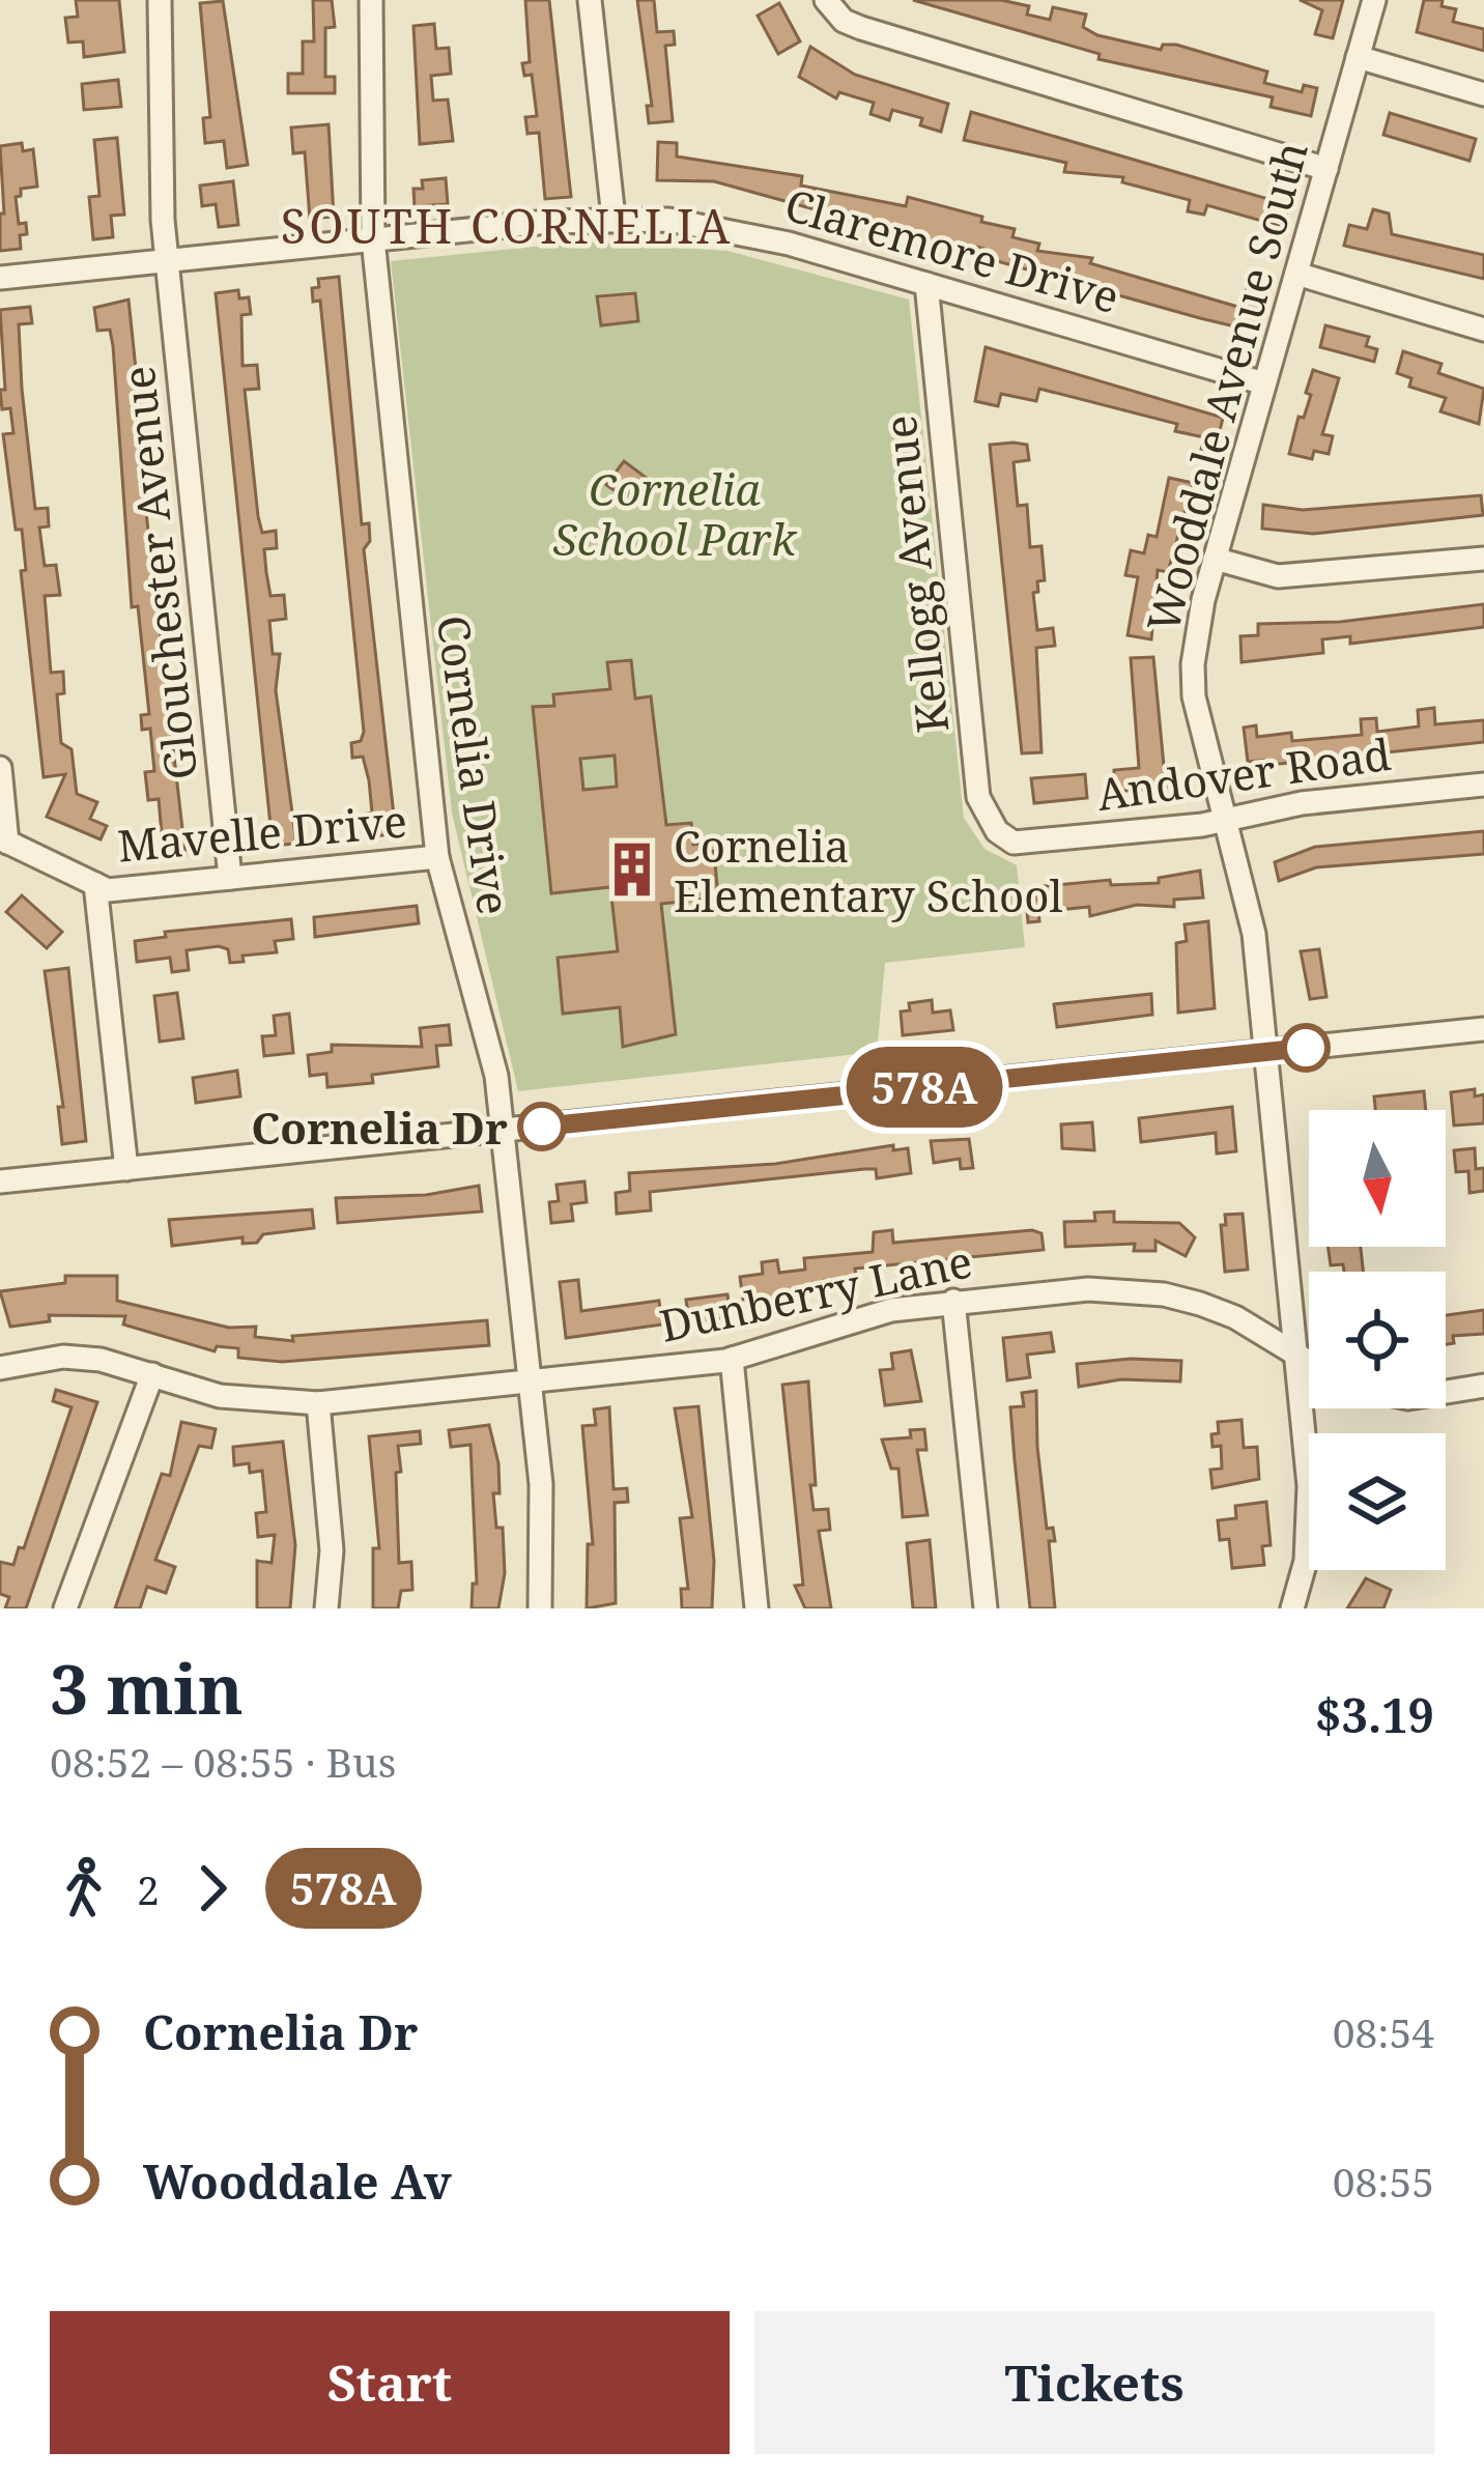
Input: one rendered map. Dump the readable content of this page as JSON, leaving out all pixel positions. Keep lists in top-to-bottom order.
{
  "streets": {
    "street": [
      "Claremore Drive",
      "Wooddale Avenue South",
      "Glouchester Avenue",
      "Kellogg Avenue",
      "Cornelia Drive",
      "Andover Road",
      "Mavelle Drive",
      "Dunberry Lane"
    ]
  },
  "crossings": [
    ["Claremore Drive", "Wooddale Avenue South"],
    ["Claremore Drive", "Glouchester Avenue"],
    ["Claremore Drive", "Kellogg Avenue"],
    ["Claremore Drive", "Cornelia Drive"],
    ["Wooddale Avenue South", "Andover Road"],
    ["Wooddale Avenue South", "Dunberry Lane"],
    ["Glouchester Avenue", "Mavelle Drive"],
    ["Kellogg Avenue", "Andover Road"],
    ["Cornelia Drive", "Mavelle Drive"],
    ["Cornelia Drive", "Dunberry Lane"]
  ],
  "districts": ["SOUTH CORNELIA"],
  "parks": ["Cornelia School Park"],
  "places": {
    "building": ["Cornelia Elementary School"],
    "other": ["Cornelia Dr"]
  },
  "lines": ["bus line 578A"],
  "north": "bottom",
  "page": {
    "on_map": "578A",
    "heading": ["3 min", "08:52 – 08:55 · Bus", "$3.19"],
    "legs": ["2", "578A"],
    "list": [
      {
        "name": "Cornelia Dr",
        "value": "08:54"
      },
      {
        "name": "Wooddale Av",
        "value": "08:55"
      }
    ],
    "buttons": ["Start", "Tickets"]
  }
}
